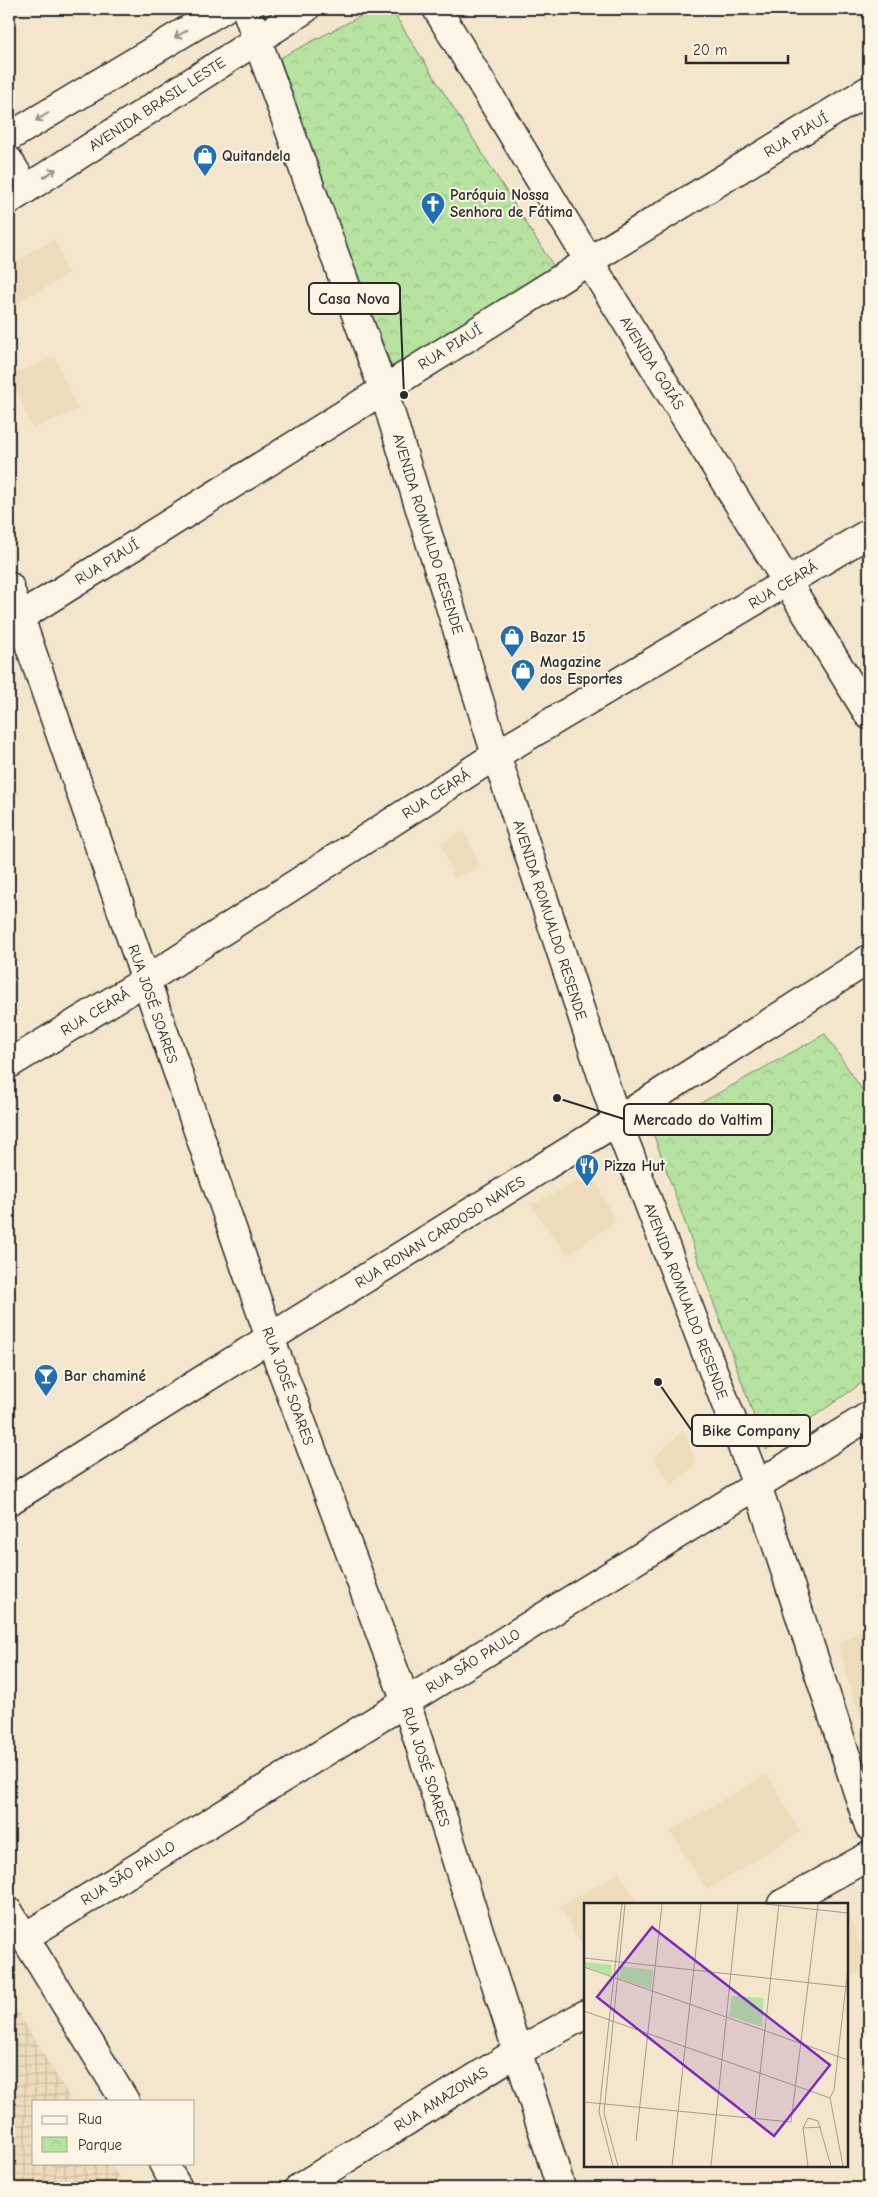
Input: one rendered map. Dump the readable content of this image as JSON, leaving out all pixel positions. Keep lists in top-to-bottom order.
{
  "streets": {
    "street": [
      "AVENIDA BRASIL LESTE",
      "RUA PIAUÍ",
      "AVENIDA GOIÁS",
      "AVENIDA ROMUALDO RESENDE",
      "RUA CEARÁ",
      "RUA JOSÉ SOARES",
      "RUA RONAN CARDOSO NAVES",
      "RUA SÃO PAULO",
      "RUA AMAZONAS"
    ]
  },
  "crossings": [
    ["AVENIDA BRASIL LESTE", "AVENIDA ROMUALDO RESENDE"],
    ["RUA PIAUÍ", "AVENIDA GOIÁS"],
    ["RUA PIAUÍ", "AVENIDA ROMUALDO RESENDE"],
    ["RUA PIAUÍ", "RUA JOSÉ SOARES"],
    ["AVENIDA GOIÁS", "RUA CEARÁ"],
    ["AVENIDA ROMUALDO RESENDE", "RUA CEARÁ"],
    ["AVENIDA ROMUALDO RESENDE", "RUA RONAN CARDOSO NAVES"],
    ["AVENIDA ROMUALDO RESENDE", "RUA SÃO PAULO"],
    ["RUA CEARÁ", "RUA JOSÉ SOARES"],
    ["RUA JOSÉ SOARES", "RUA RONAN CARDOSO NAVES"],
    ["RUA JOSÉ SOARES", "RUA SÃO PAULO"],
    ["RUA JOSÉ SOARES", "RUA AMAZONAS"]
  ],
  "places": {
    "shop": ["Quitandela", "Bazar 15", "Magazine dos Esportes"],
    "church": ["Paróquia Nossa Senhora de Fátima"],
    "other": ["Casa Nova", "Mercado do Valtim", "Bike Company"],
    "restaurant": ["Pizza Hut"],
    "bar": ["Bar chaminé"]
  },
  "legend": ["Rua", "Parque"],
  "scale_bar": "20 m"
}
